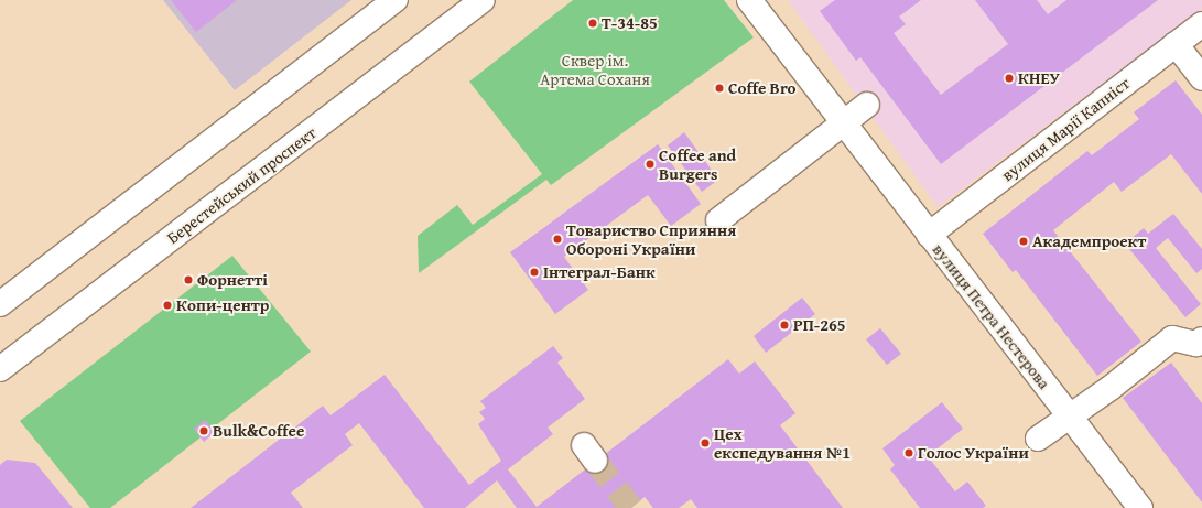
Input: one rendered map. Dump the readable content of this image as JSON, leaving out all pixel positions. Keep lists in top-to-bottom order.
{
  "streets": {
    "main road": ["вулиця Марії Капніст", "Берестейський проспект", "вулиця Петра Нестерова"]
  },
  "crossings": [
    ["вулиця Марії Капніст", "вулиця Петра Нестерова"]
  ],
  "parks": ["Сквер ім. Артема Соханя"],
  "places": [
    "Т-34-85",
    "КНЕУ",
    "Coffe Bro",
    "Coffee and Burgers",
    "Товариство Сприяння Обороні України",
    "Академпроект",
    "Інтеграл-Банк",
    "Форнетті",
    "Копи-центр",
    "РП-265",
    "Bulk&Coffee",
    "Цех експедування №1",
    "Голос України"
  ]
}
